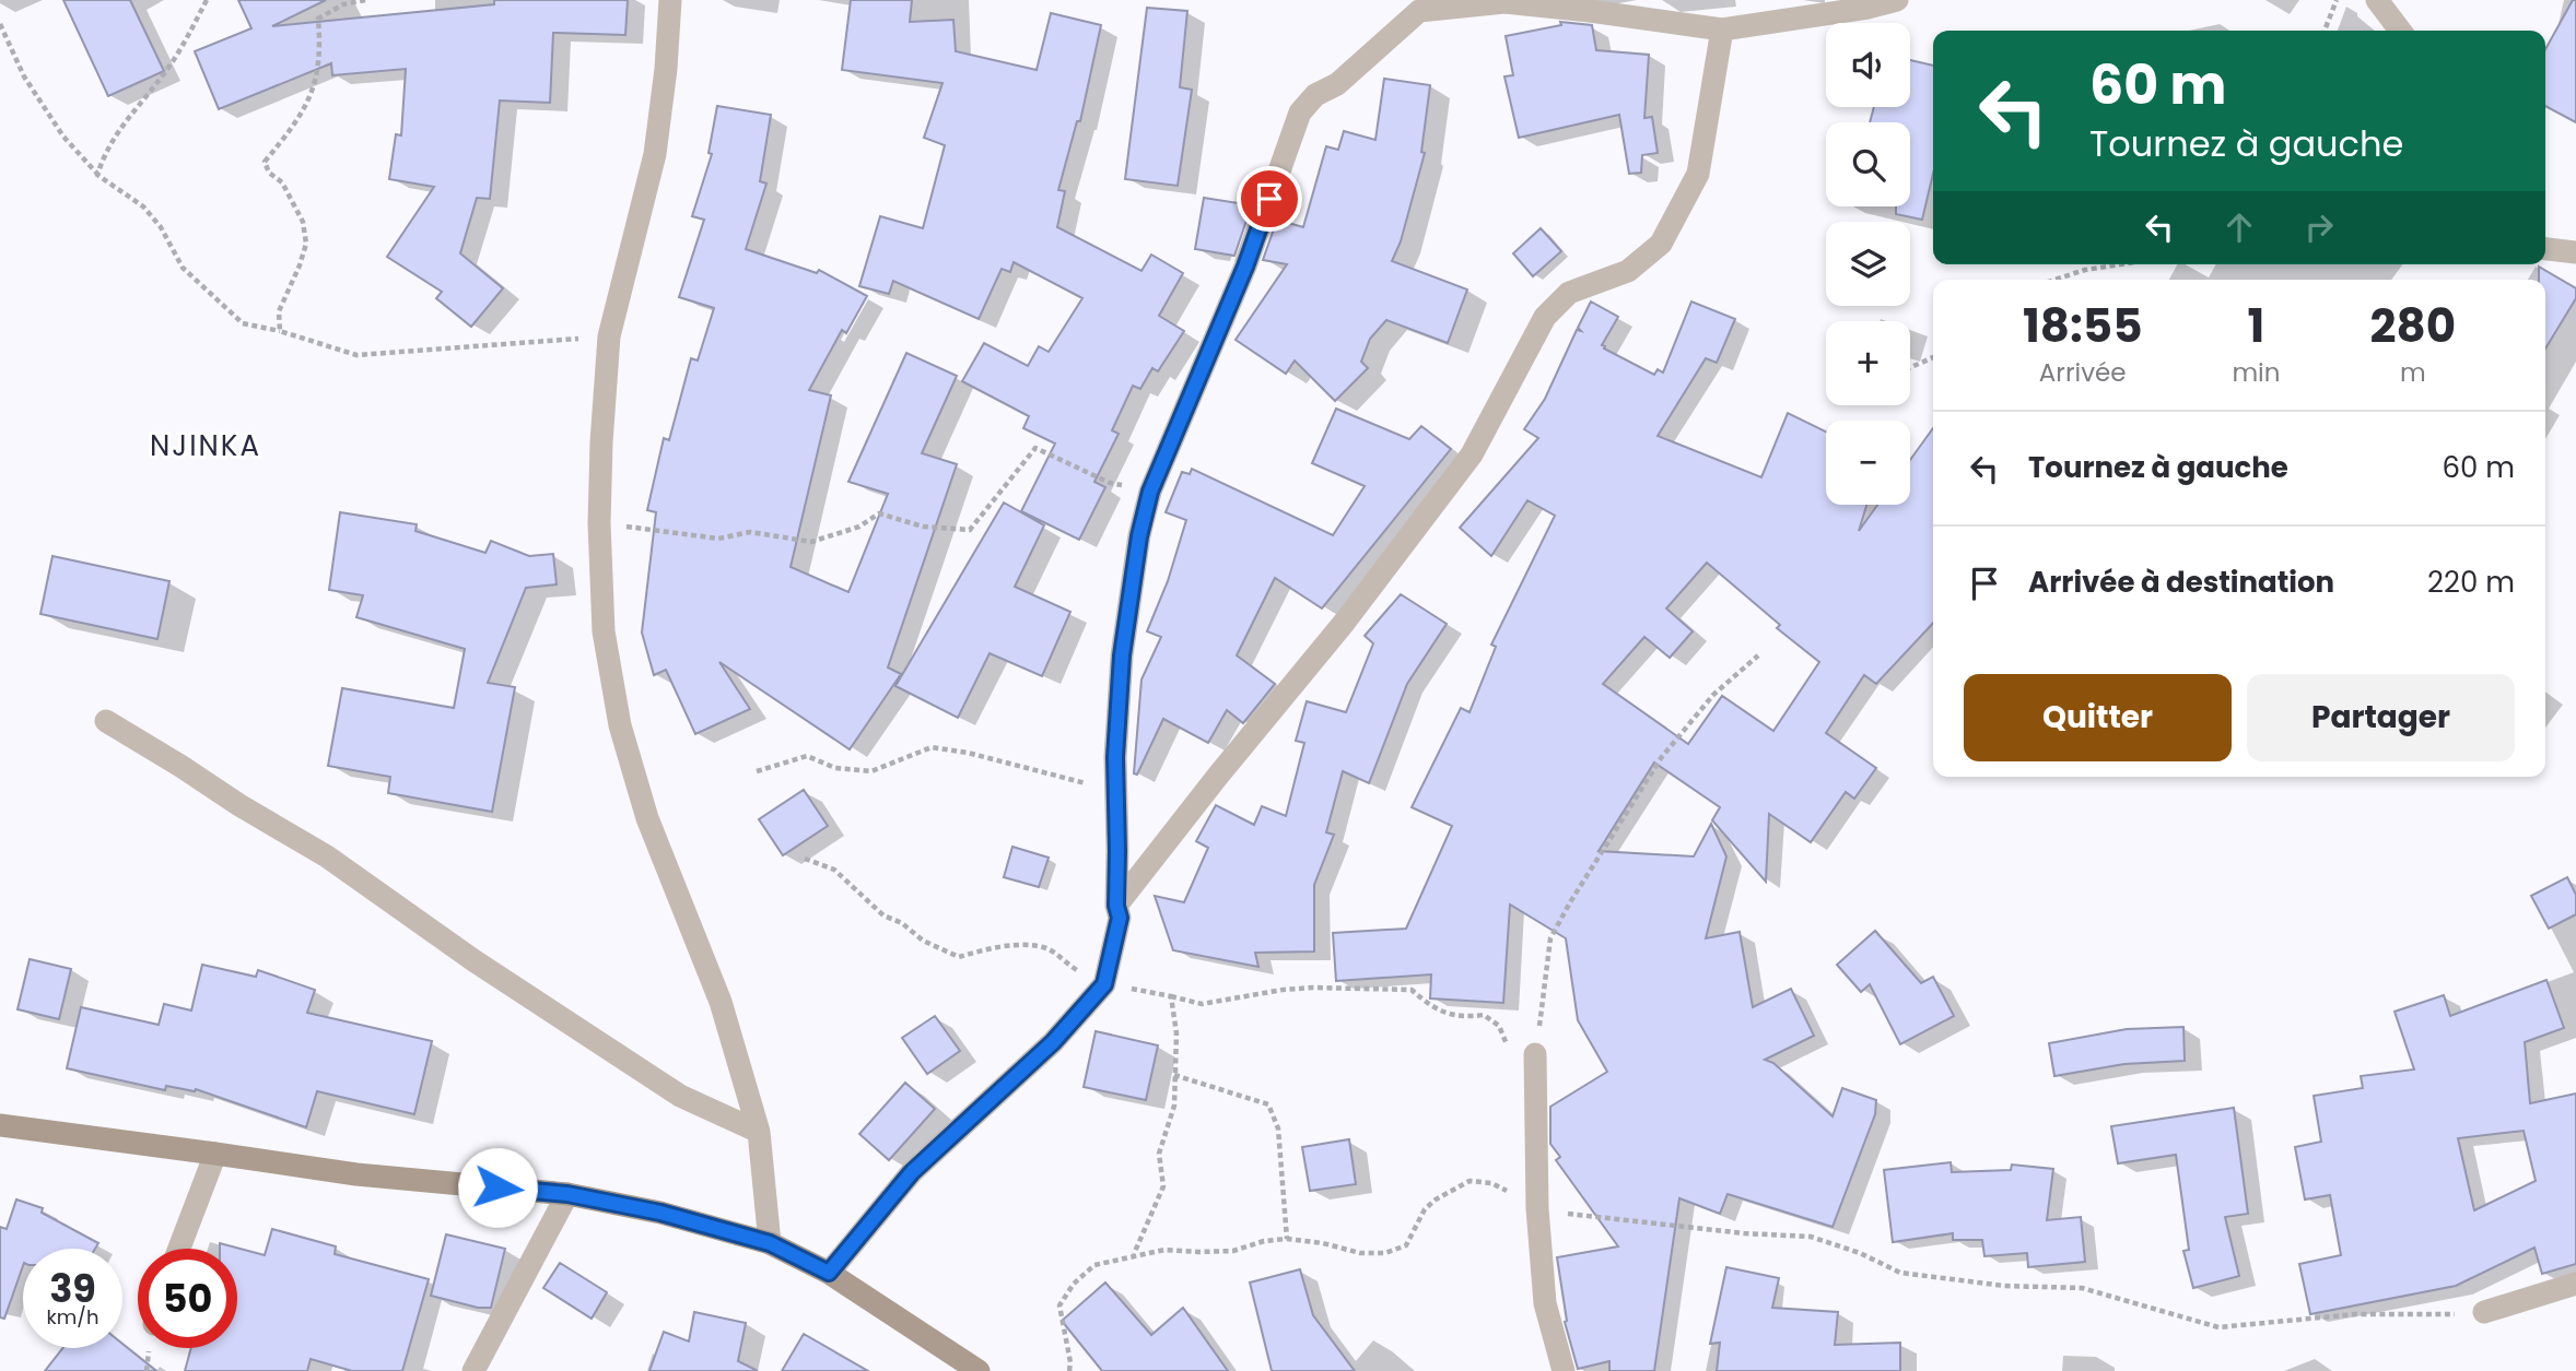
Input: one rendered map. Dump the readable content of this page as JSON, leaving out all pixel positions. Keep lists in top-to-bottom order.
{
  "districts": ["NJINKA"],
  "page": {
    "map_buttons": ["+", "−"],
    "turn": ["60 m", "Tournez à gauche"],
    "eta": [
      "18:55",
      "Arrivée",
      "1",
      "min",
      "280",
      "m"
    ],
    "list": [
      {
        "name": "Tournez à gauche",
        "value": "60 m"
      },
      {
        "name": "Arrivée à destination",
        "value": "220 m"
      }
    ],
    "buttons": ["Quitter", "Partager"],
    "speed": "39 km/h",
    "limit": "50"
  }
}
